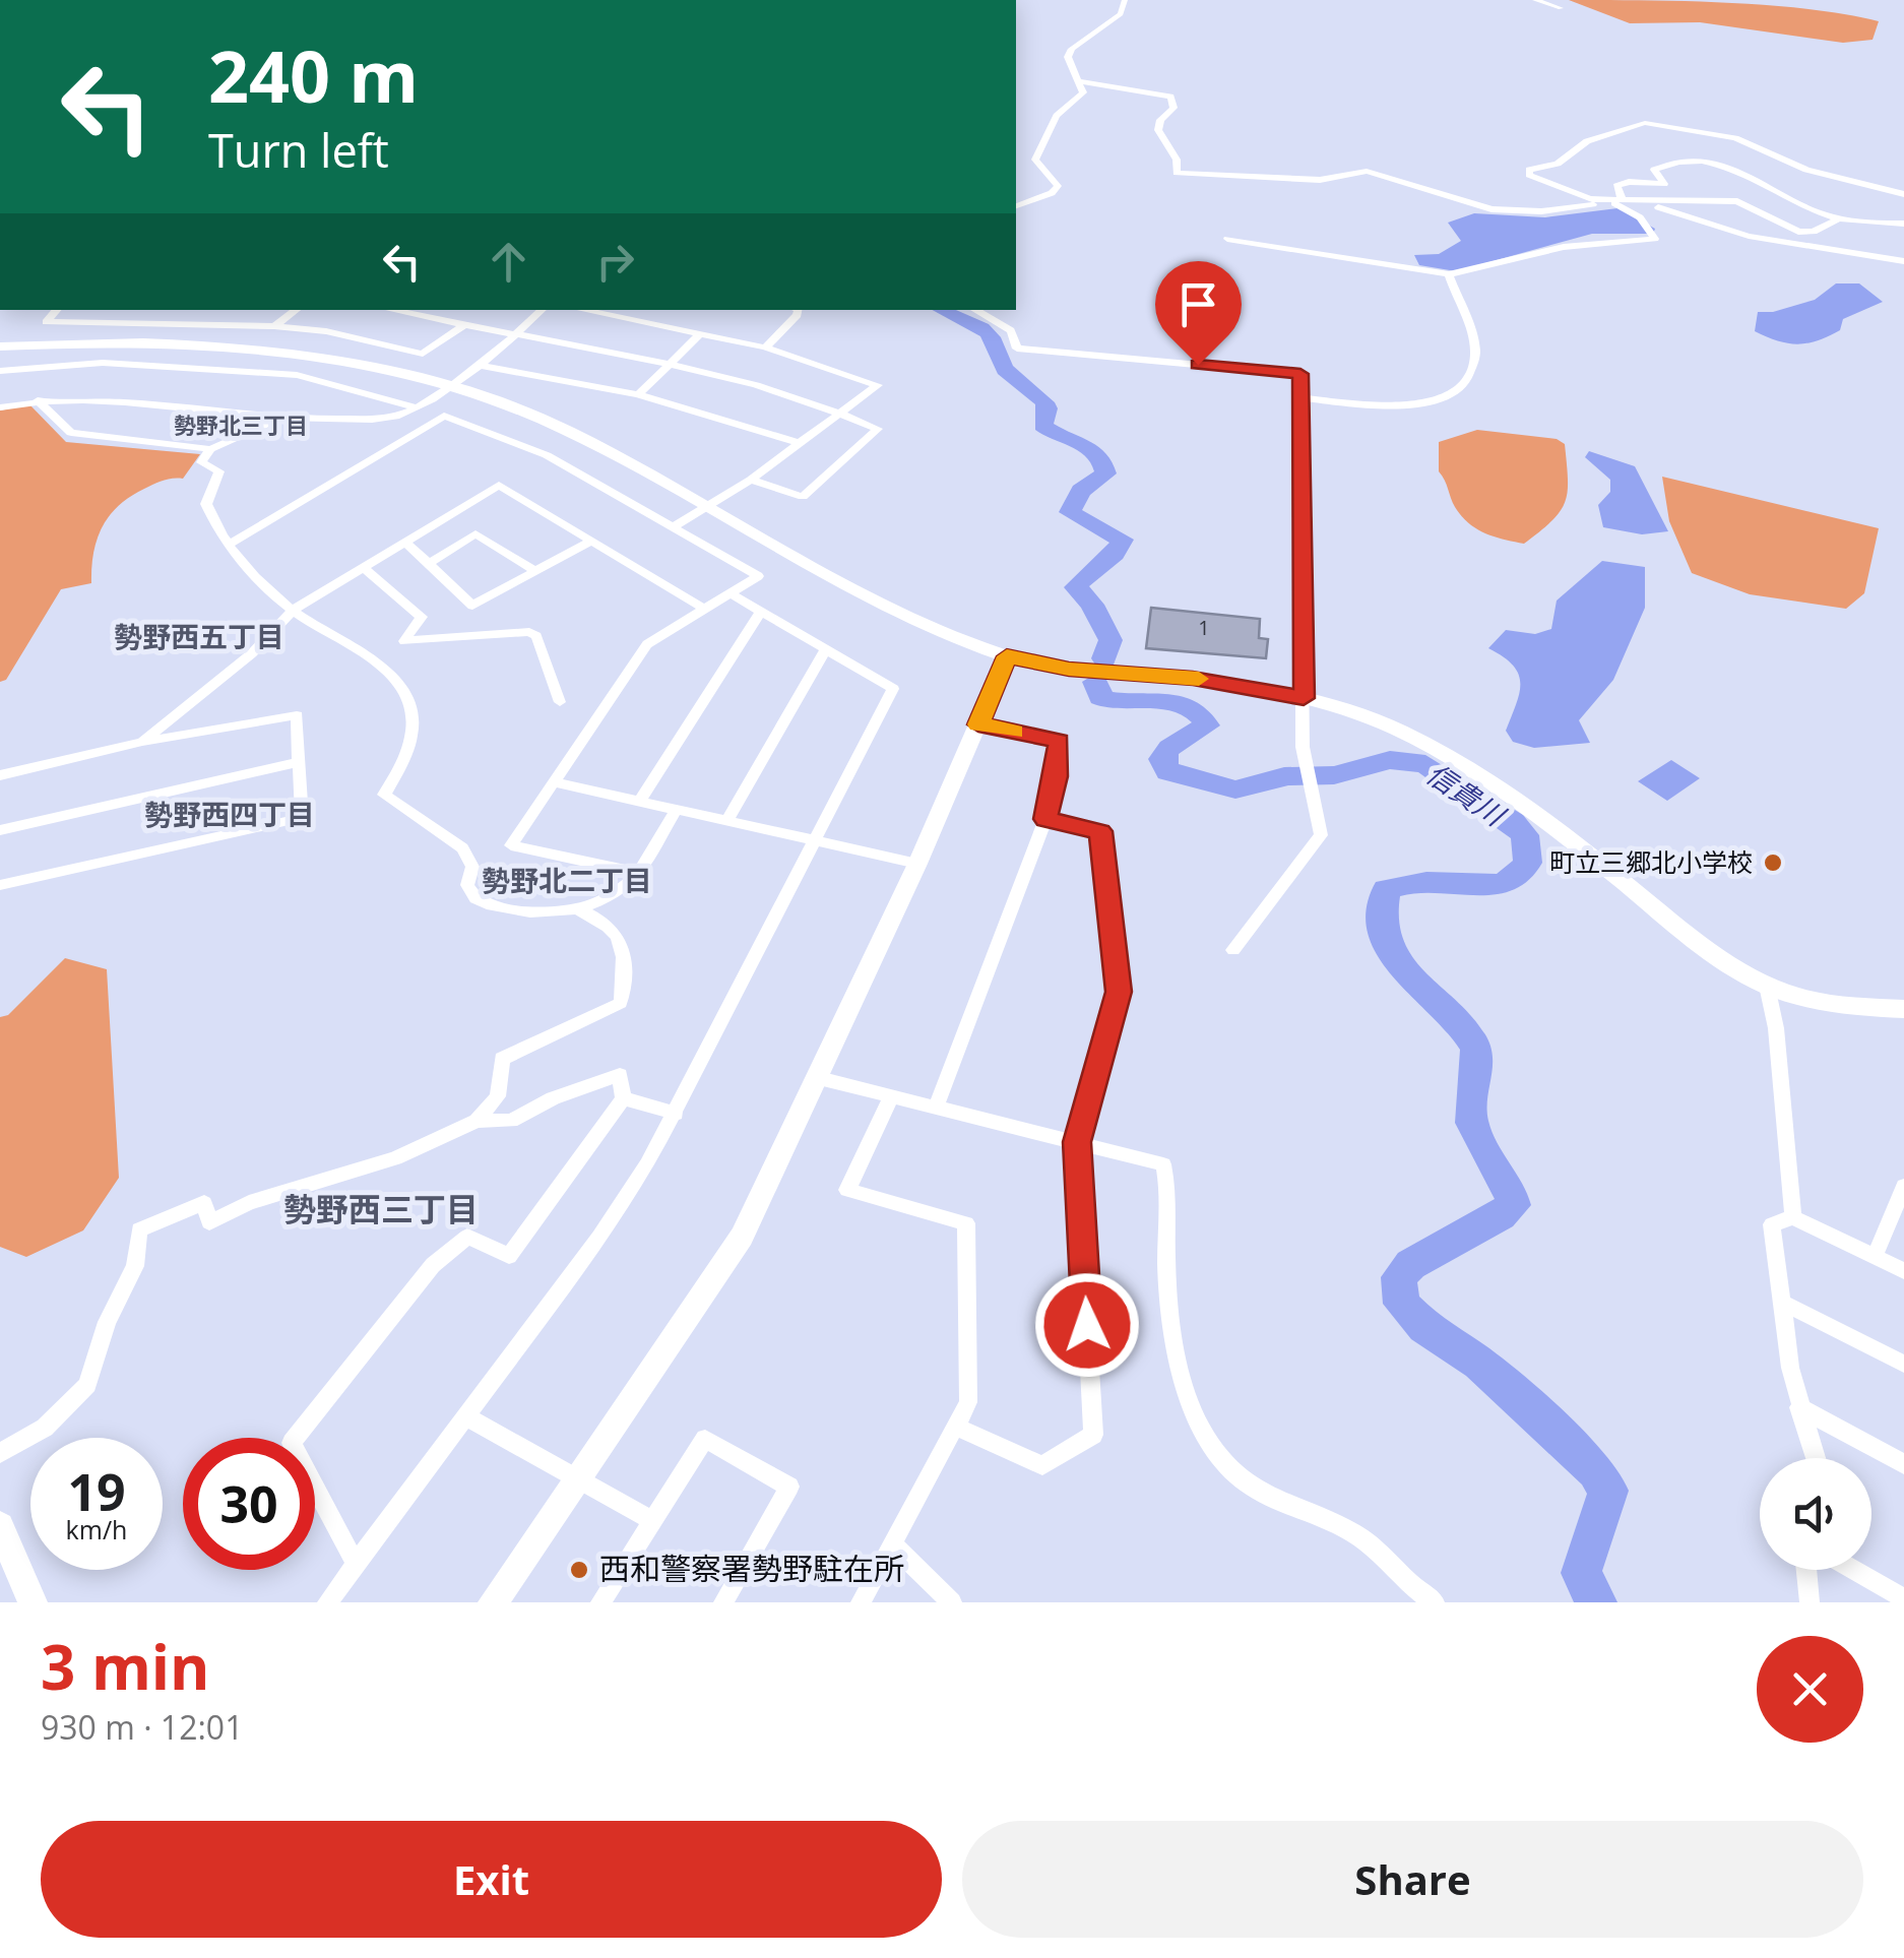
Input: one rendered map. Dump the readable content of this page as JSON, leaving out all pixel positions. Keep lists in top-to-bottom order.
{
  "districts": [
    "勢野北三丁目",
    "勢野西五丁目",
    "勢野西四丁目",
    "勢野北二丁目",
    "勢野西三丁目"
  ],
  "water": ["信貴川"],
  "places": ["町立三郷北小学校", "西和警察署勢野駐在所"],
  "house_numbers": ["1"],
  "page": {
    "turn": ["240 m", "Turn left"],
    "speed": "19 km/h",
    "limit": "30",
    "heading": ["3 min", "930 m · 12:01"],
    "buttons": ["Exit", "Share"]
  }
}
